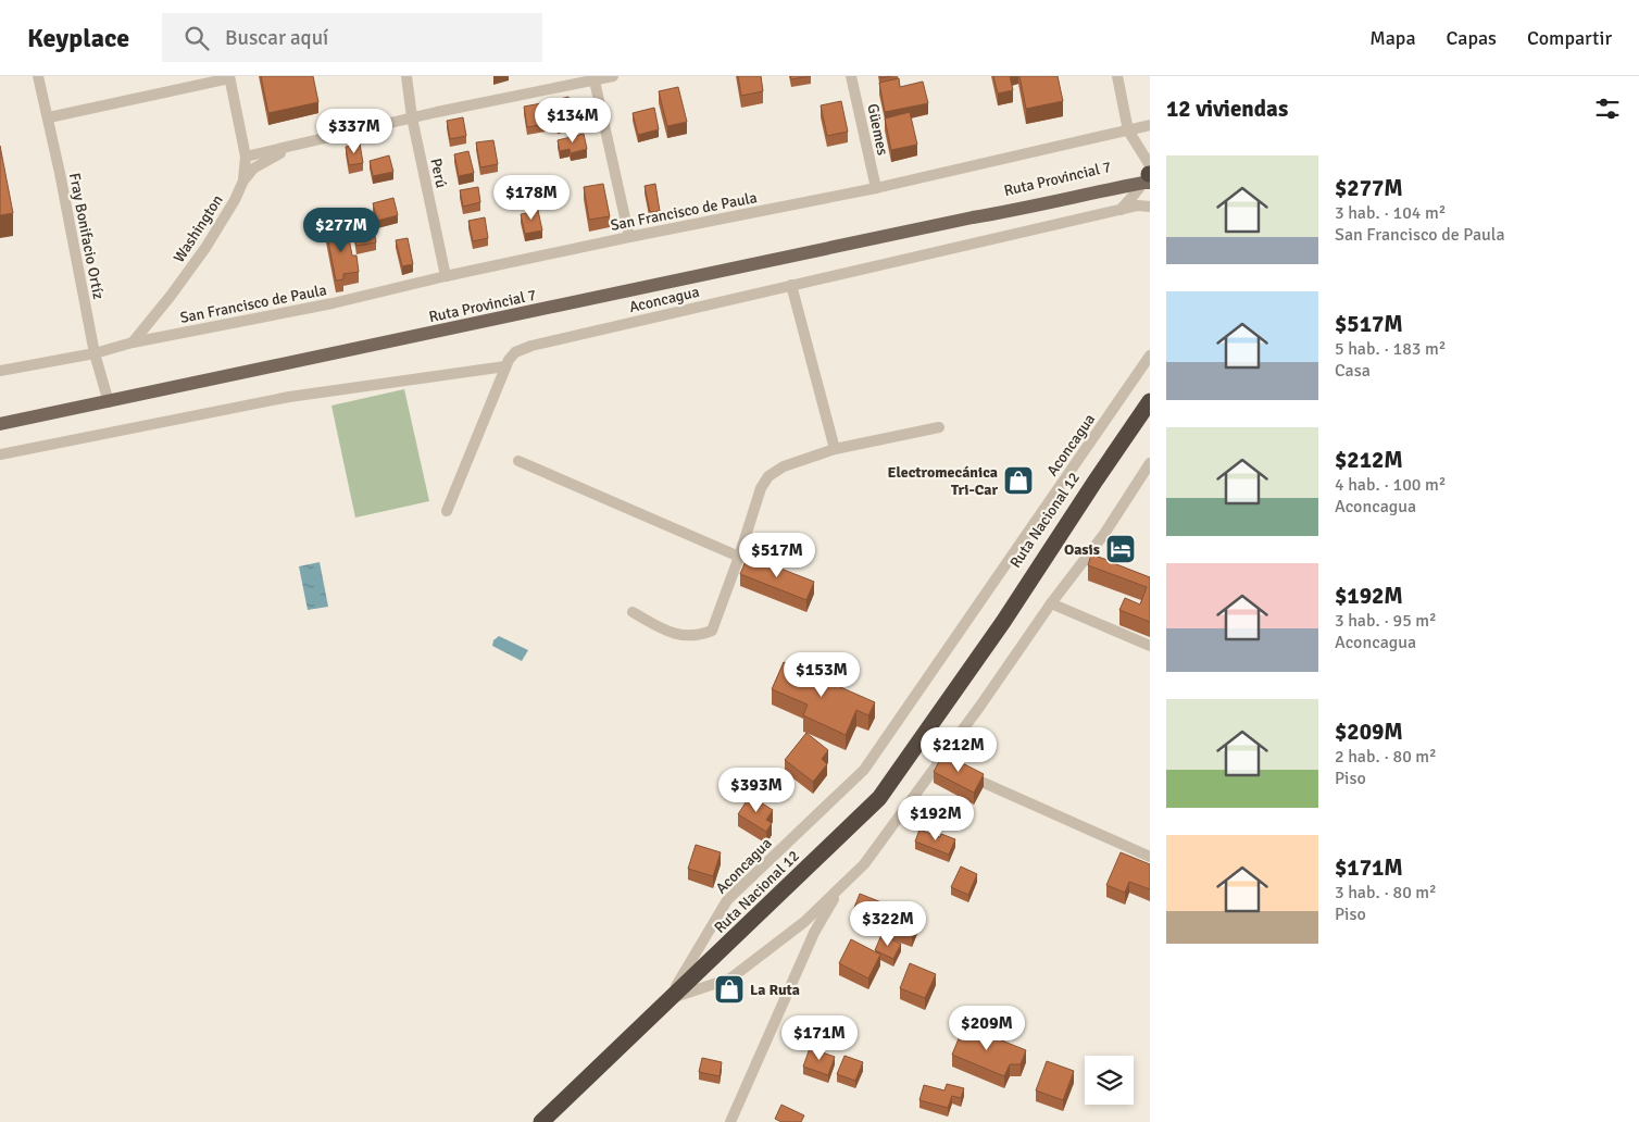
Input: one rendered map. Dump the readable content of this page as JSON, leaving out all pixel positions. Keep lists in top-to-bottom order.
{
  "streets": {
    "highway": ["Ruta Nacional 12"],
    "main road": ["Ruta Provincial 7"],
    "street": [
      "Güemes",
      "Perú",
      "San Francisco de Paula",
      "Washington",
      "Fray Bonifacio Ortíz",
      "Aconcagua"
    ]
  },
  "crossings": [
    ["Güemes", "San Francisco de Paula"],
    ["Perú", "San Francisco de Paula"],
    ["Ruta Provincial 7", "Fray Bonifacio Ortíz"],
    ["San Francisco de Paula", "Washington"],
    ["San Francisco de Paula", "Fray Bonifacio Ortíz"],
    ["Aconcagua", "Ruta Nacional 12"]
  ],
  "places": {
    "shop": ["Electromecánica Tri-Car", "La Ruta"],
    "hotel": ["Oasis"]
  },
  "page": {
    "header": "Keyplace",
    "search": "Buscar aquí",
    "nav": ["Mapa", "Capas", "Compartir"],
    "heading": "12 viviendas",
    "price": [
      "$134M",
      "$337M",
      "$178M",
      "$277M",
      "$517M",
      "$153M",
      "$212M",
      "$393M",
      "$192M",
      "$322M",
      "$209M",
      "$171M"
    ],
    "list": [
      {
        "name": "$277M",
        "note": "3 hab. · 104 m² · San Francisco de Paula"
      },
      {
        "name": "$517M",
        "note": "5 hab. · 183 m² · Casa"
      },
      {
        "name": "$212M",
        "note": "4 hab. · 100 m² · Aconcagua"
      },
      {
        "name": "$192M",
        "note": "3 hab. · 95 m² · Aconcagua"
      },
      {
        "name": "$209M",
        "note": "2 hab. · 80 m² · Piso"
      },
      {
        "name": "$171M",
        "note": "3 hab. · 80 m² · Piso"
      }
    ]
  }
}
